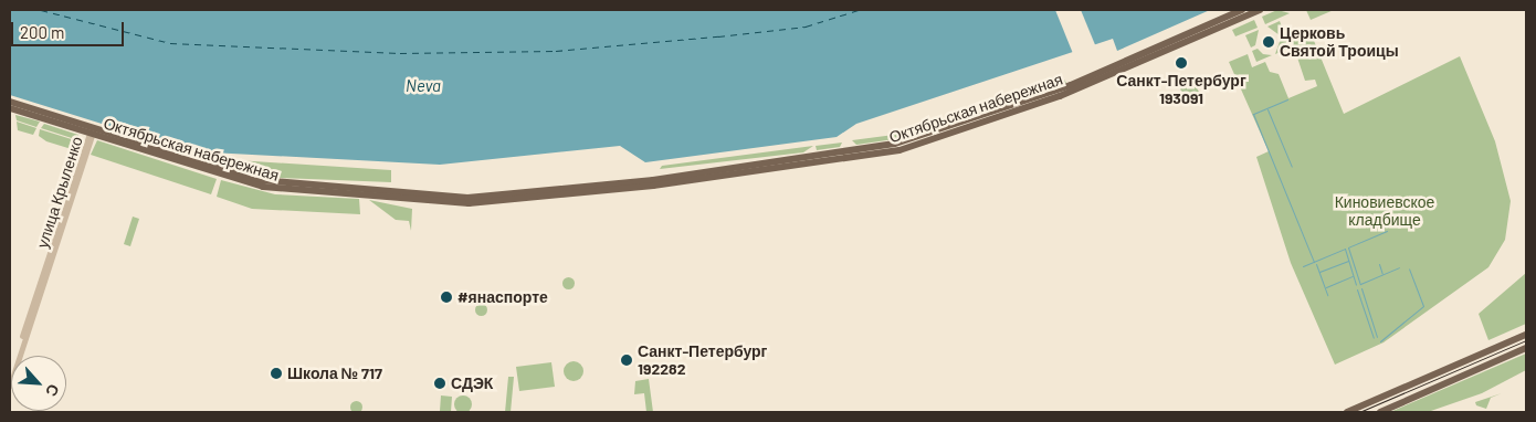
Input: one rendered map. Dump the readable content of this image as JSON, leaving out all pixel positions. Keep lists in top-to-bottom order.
{
  "streets": {
    "main road": ["Октябрьская набережная"],
    "street": ["улица Крыленко"]
  },
  "crossings": [
    ["Октябрьская набережная", "улица Крыленко"]
  ],
  "water": ["Neva"],
  "parks": ["Киновиевское кладбище"],
  "places": [
    "Церковь Святой Троицы",
    "Санкт-Петербург 193091",
    "#янаспорте",
    "Санкт-Петербург 192282",
    "Школа № 717",
    "СДЭК"
  ],
  "scale_bar": "200 m",
  "north": "bottom right"
}
